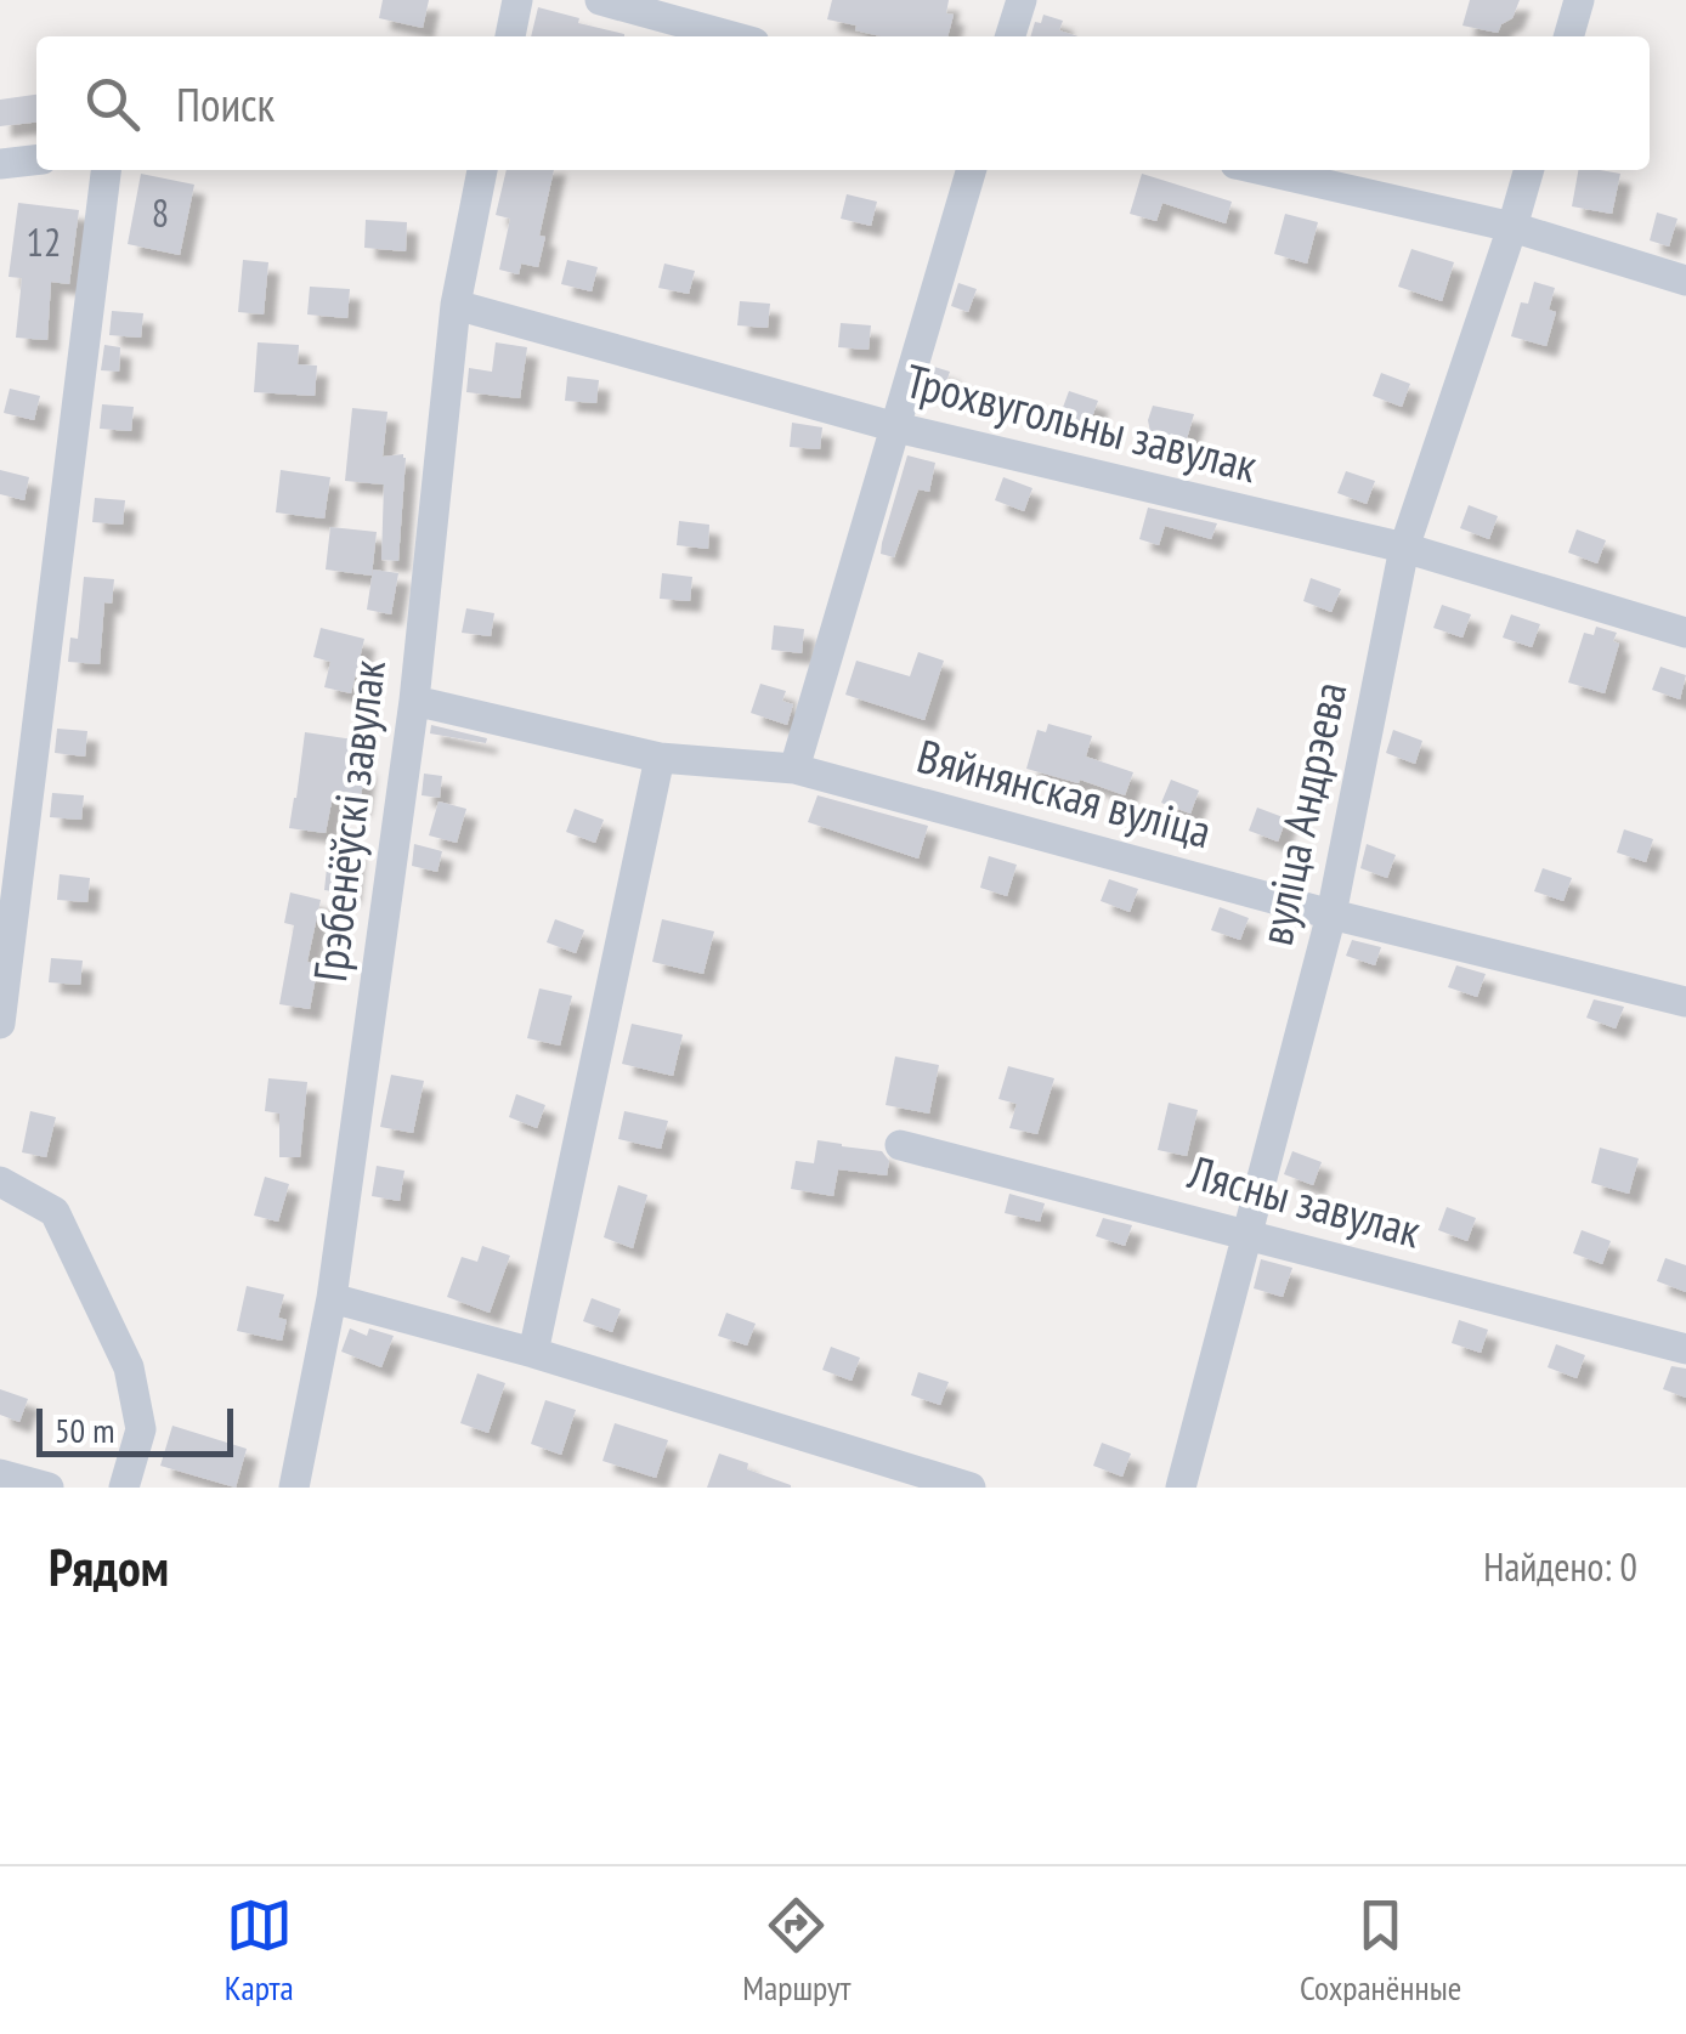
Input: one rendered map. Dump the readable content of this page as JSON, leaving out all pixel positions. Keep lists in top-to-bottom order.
{
  "streets": {
    "street": [
      "Трохвугольны завулак",
      "Вяйнянская вуліца",
      "вуліца Андрэева",
      "Грэбенёўскі завулак",
      "Лясны завулак"
    ]
  },
  "crossings": [
    ["Трохвугольны завулак", "вуліца Андрэева"],
    ["Трохвугольны завулак", "Грэбенёўскі завулак"],
    ["Вяйнянская вуліца", "вуліца Андрэева"],
    ["Вяйнянская вуліца", "Грэбенёўскі завулак"],
    ["вуліца Андрэева", "Лясны завулак"]
  ],
  "house_numbers": ["8", "12"],
  "scale_bar": "50 m",
  "page": {
    "search": "Поиск",
    "scale": "50 m",
    "heading": ["Рядом", "Найдено: 0"],
    "nav": ["Карта", "Маршрут", "Сохранённые"]
  }
}
